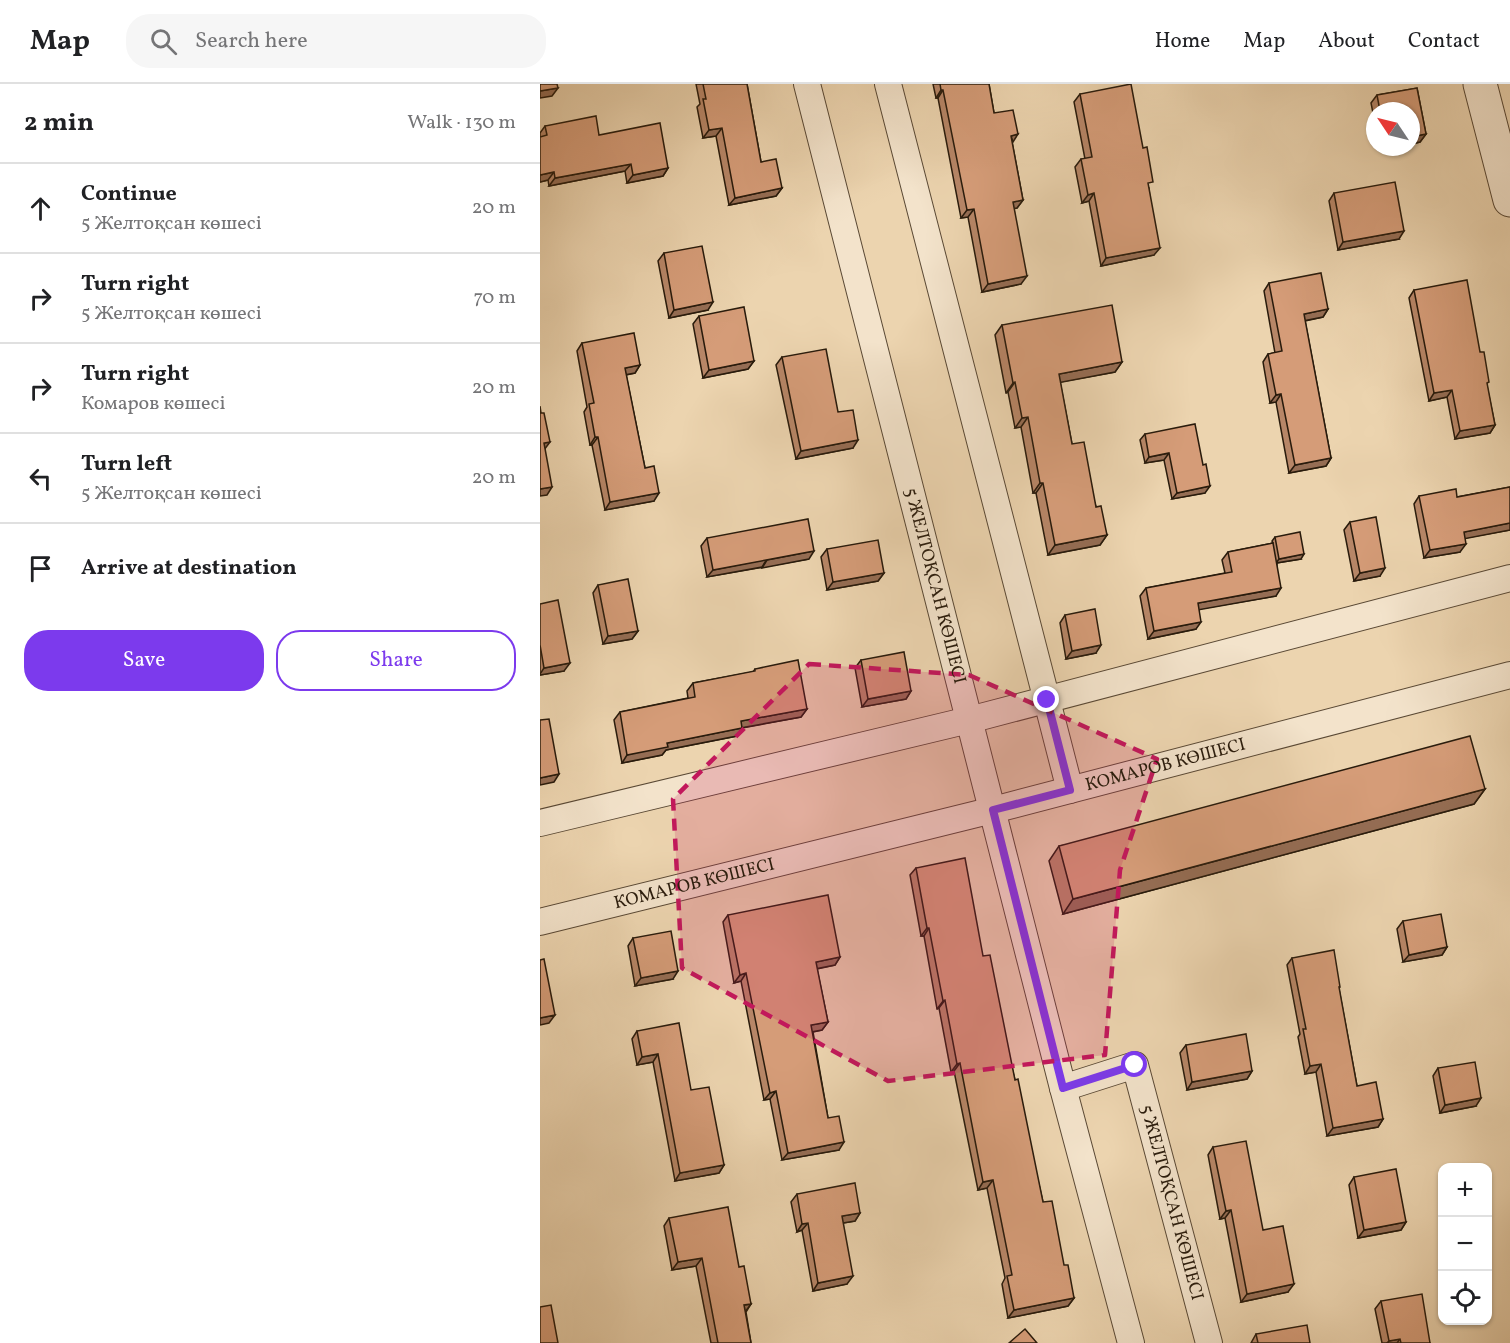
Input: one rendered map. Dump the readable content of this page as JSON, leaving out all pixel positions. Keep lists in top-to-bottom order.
{
  "streets": {
    "street": ["5 ЖЕЛТОҚСАН КӨШЕСІ", "КОМАРОВ КӨШЕСІ"]
  },
  "crossings": [
    ["5 ЖЕЛТОҚСАН КӨШЕСІ", "КОМАРОВ КӨШЕСІ"]
  ],
  "north": "top left",
  "page": {
    "header": "Map",
    "search": "Search here",
    "nav": [
      "Home",
      "Map",
      "About",
      "Contact"
    ],
    "heading": ["2 min", "Walk · 130 m"],
    "list": [
      ["Continue", "5 Желтоқсан көшесі", "20 m"],
      ["Turn right", "5 Желтоқсан көшесі", "70 m"],
      ["Turn right", "Комаров көшесі", "20 m"],
      ["Turn left", "5 Желтоқсан көшесі", "20 m"],
      "Arrive at destination"
    ],
    "buttons": ["Save", "Share"],
    "map_buttons": ["+", "−"]
  }
}
